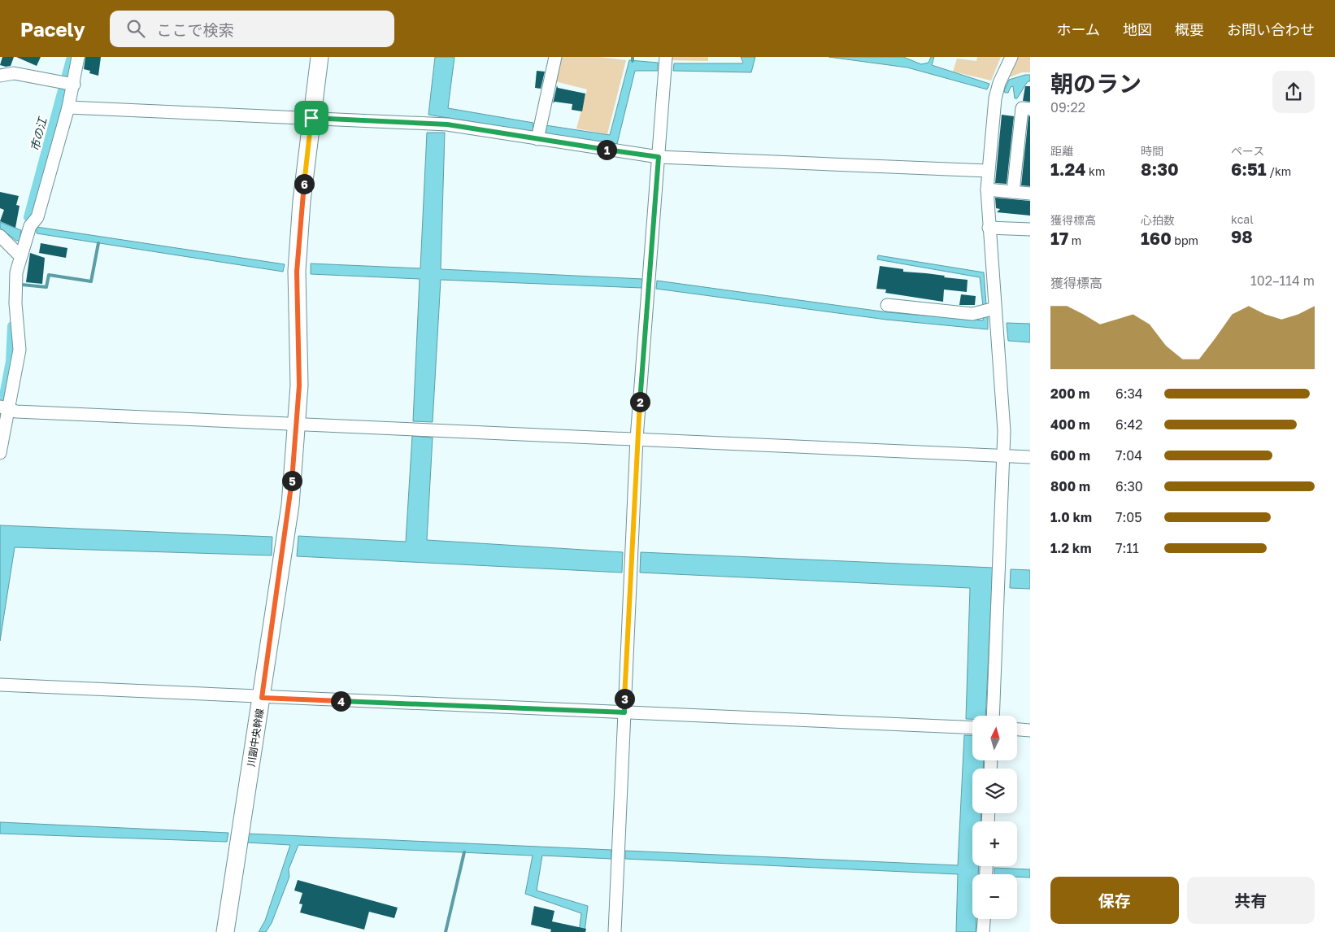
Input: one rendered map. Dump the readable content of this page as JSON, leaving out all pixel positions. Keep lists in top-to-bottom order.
{
  "streets": {
    "street": ["川副中央幹線"]
  },
  "water": ["市の江"],
  "north": "top",
  "page": {
    "header": "Pacely",
    "search": "ここで検索",
    "nav": [
      "ホーム",
      "地図",
      "概要",
      "お問い合わせ"
    ],
    "heading": ["朝のラン", "09:22"],
    "stats": [
      ["距離", "1.24 km"],
      ["時間", "8:30"],
      ["ペース", "6:51 /km"],
      ["獲得標高", "17 m"],
      ["心拍数", "160 bpm"],
      ["kcal", "98"]
    ],
    "pins": [
      "1",
      "6",
      "2",
      "5",
      "3",
      "4"
    ],
    "chart": ["獲得標高", "102–114 m"],
    "list": [
      {
        "name": "200 m",
        "note": "6:34"
      },
      {
        "name": "400 m",
        "note": "6:42"
      },
      {
        "name": "600 m",
        "note": "7:04"
      },
      {
        "name": "800 m",
        "note": "6:30"
      },
      {
        "name": "1.0 km",
        "note": "7:05"
      },
      {
        "name": "1.2 km",
        "note": "7:11"
      }
    ],
    "map_buttons": ["+", "−"],
    "buttons": ["保存", "共有"]
  }
}
